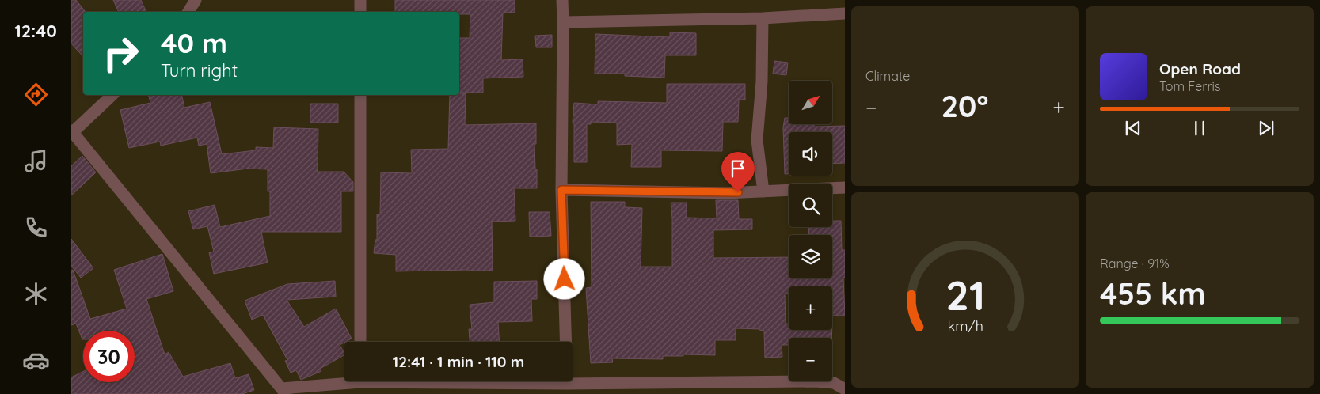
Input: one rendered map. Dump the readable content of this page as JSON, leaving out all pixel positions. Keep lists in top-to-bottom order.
{
  "north": "top right",
  "page": {
    "tabs": "12:40",
    "tile": [
      "Climate",
      ["Range · 91%", "455 km"]
    ],
    "turn": ["40 m", "Turn right"],
    "song": ["Open Road", "Tom Ferris"],
    "map_buttons": ["+", "−"],
    "heat": ["−", "20°", "+"],
    "limit": "30",
    "trip": "12:41 · 1 min · 110 m",
    "gauge": ["21", "km/h"]
  }
}
